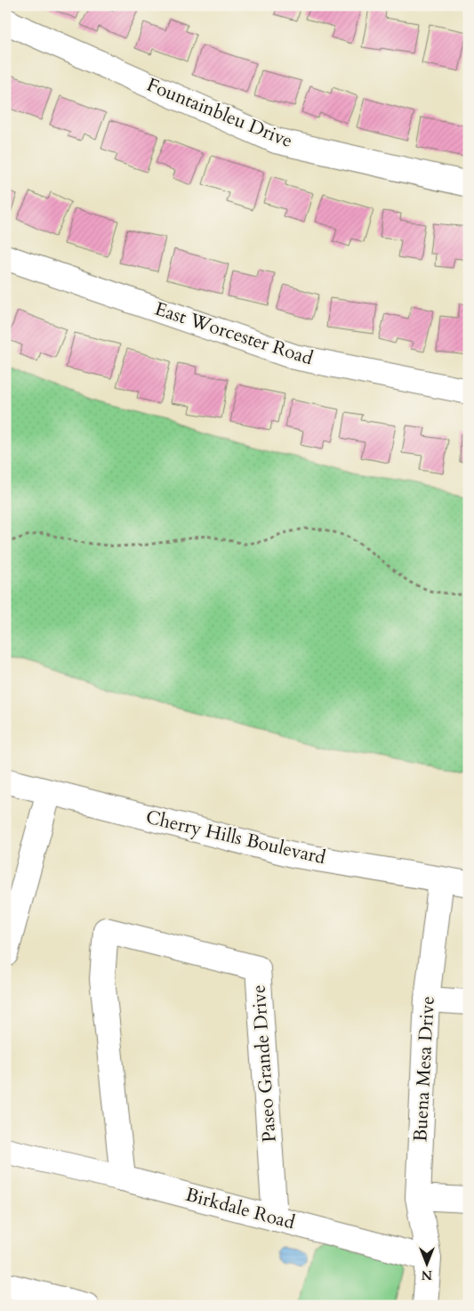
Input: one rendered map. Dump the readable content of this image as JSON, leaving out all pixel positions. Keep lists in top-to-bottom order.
{
  "streets": {
    "street": [
      "Fountainbleu Drive",
      "East Worcester Road",
      "Cherry Hills Boulevard",
      "Paseo Grande Drive",
      "Buena Mesa Drive",
      "Birkdale Road"
    ]
  },
  "crossings": [
    ["Cherry Hills Boulevard", "Buena Mesa Drive"],
    ["Paseo Grande Drive", "Birkdale Road"],
    ["Buena Mesa Drive", "Birkdale Road"]
  ],
  "north": "bottom"
}
